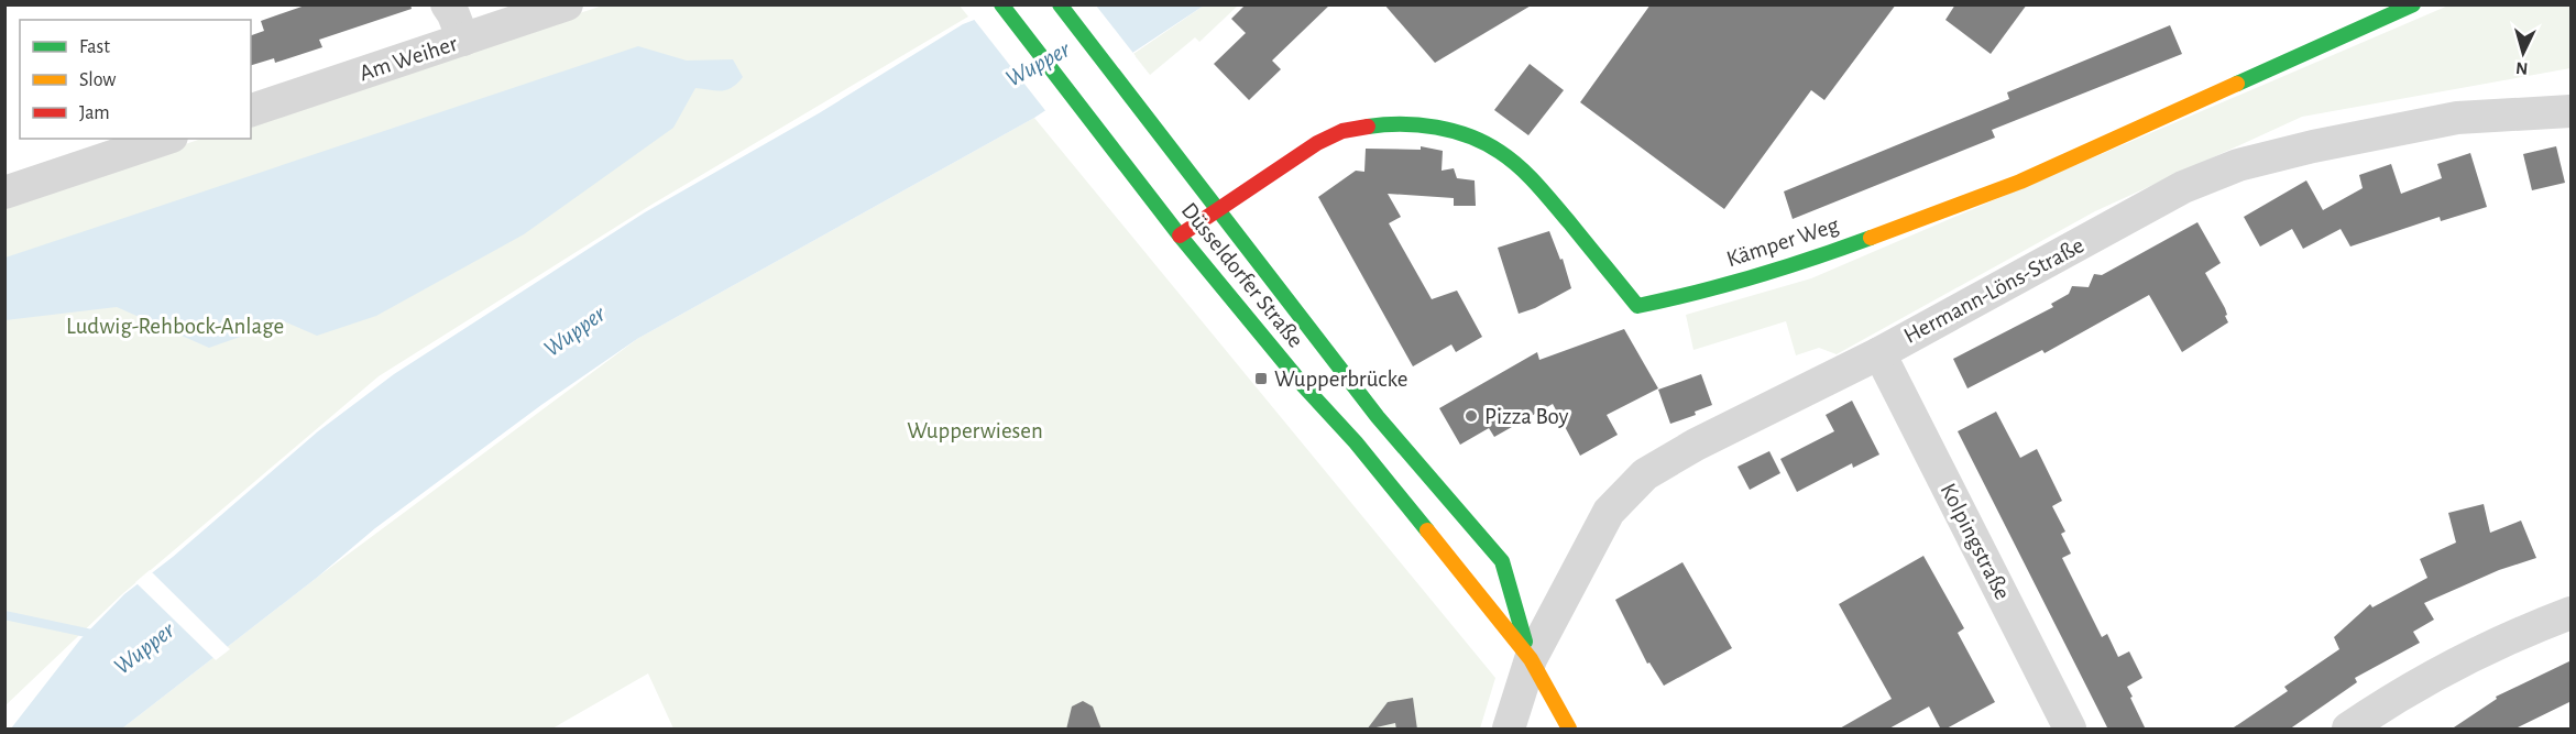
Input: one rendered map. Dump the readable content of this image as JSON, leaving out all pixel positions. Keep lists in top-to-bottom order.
{
  "streets": {
    "main road": ["Kämper Weg", "Düsseldorfer Straße"],
    "street": ["Am Weiher", "Hermann-Löns-Straße", "Kolpingstraße"]
  },
  "crossings": [
    ["Kämper Weg", "Düsseldorfer Straße"],
    ["Düsseldorfer Straße", "Hermann-Löns-Straße"],
    ["Hermann-Löns-Straße", "Kolpingstraße"]
  ],
  "water": ["Wupper"],
  "parks": ["Ludwig-Rehbock-Anlage", "Wupperwiesen"],
  "places": {
    "transit": ["Wupperbrücke"],
    "other": ["Pizza Boy"]
  },
  "legend": ["Fast", "Slow", "Jam"],
  "north": "bottom"
}
